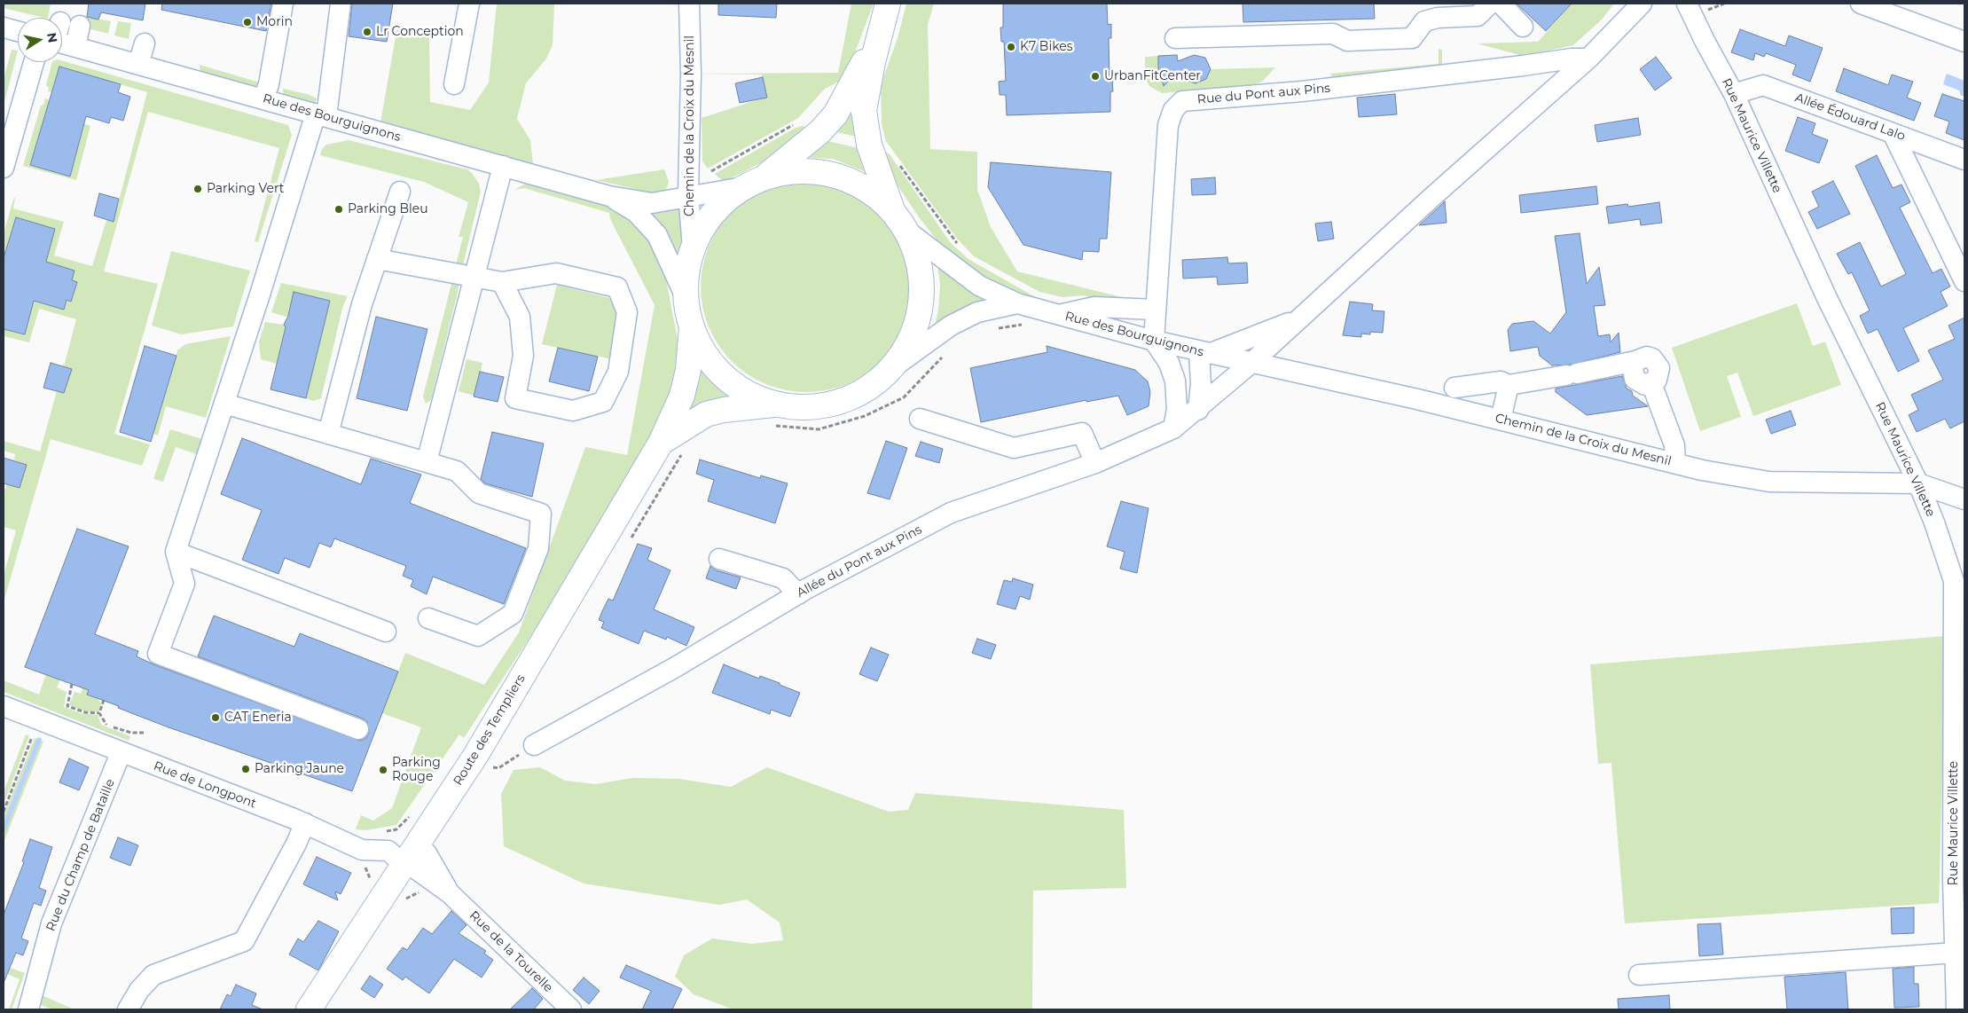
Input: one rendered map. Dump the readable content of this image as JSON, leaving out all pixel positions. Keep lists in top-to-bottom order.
{
  "streets": {
    "main road": ["Route des Templiers"],
    "street": [
      "Rue du Pont aux Pins",
      "Allée Édouard Lalo",
      "Rue des Bourguignons",
      "Chemin de la Croix du Mesnil",
      "Rue Maurice Villette",
      "Allée du Pont aux Pins",
      "Rue de Longpont",
      "Rue du Champ de Bataille",
      "Rue de la Tourelle"
    ]
  },
  "crossings": [
    ["Rue du Pont aux Pins", "Rue des Bourguignons"],
    ["Allée Édouard Lalo", "Rue Maurice Villette"],
    ["Rue des Bourguignons", "Chemin de la Croix du Mesnil"],
    ["Rue des Bourguignons", "Allée du Pont aux Pins"],
    ["Chemin de la Croix du Mesnil", "Rue Maurice Villette"],
    ["Chemin de la Croix du Mesnil", "Allée du Pont aux Pins"],
    ["Route des Templiers", "Rue de Longpont"],
    ["Route des Templiers", "Rue de la Tourelle"],
    ["Rue de Longpont", "Rue du Champ de Bataille"],
    ["Rue de Longpont", "Rue de la Tourelle"]
  ],
  "places": [
    "Morin",
    "Lr Conception",
    "K7 Bikes",
    "UrbanFitCenter",
    "Parking Vert",
    "Parking Bleu",
    "CAT Eneria",
    "Parking Jaune",
    "Parking Rouge"
  ],
  "north": "right"
}
